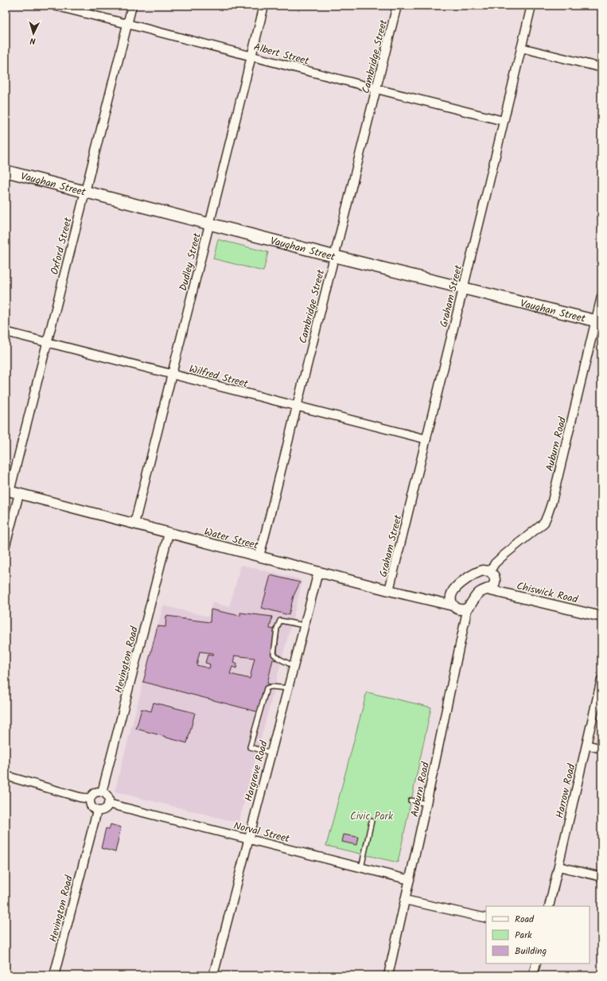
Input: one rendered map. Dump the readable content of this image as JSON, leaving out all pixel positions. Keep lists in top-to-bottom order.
{
  "streets": {
    "main road": ["Vaughan Street"],
    "street": [
      "Albert Street",
      "Cambridge Street",
      "Oxford Street",
      "Dudley Street",
      "Graham Street",
      "Wilfred Street",
      "Auburn Road",
      "Water Street",
      "Chiswick Road",
      "Hevington Road",
      "Hargrave Road",
      "Harrow Road",
      "Norval Street"
    ]
  },
  "crossings": [
    ["Albert Street", "Cambridge Street"],
    ["Albert Street", "Oxford Street"],
    ["Albert Street", "Dudley Street"],
    ["Albert Street", "Graham Street"],
    ["Cambridge Street", "Vaughan Street"],
    ["Cambridge Street", "Wilfred Street"],
    ["Cambridge Street", "Water Street"],
    ["Vaughan Street", "Oxford Street"],
    ["Vaughan Street", "Dudley Street"],
    ["Vaughan Street", "Graham Street"],
    ["Vaughan Street", "Auburn Road"],
    ["Oxford Street", "Wilfred Street"],
    ["Oxford Street", "Water Street"],
    ["Dudley Street", "Wilfred Street"],
    ["Dudley Street", "Water Street"],
    ["Graham Street", "Wilfred Street"],
    ["Graham Street", "Water Street"],
    ["Auburn Road", "Water Street"],
    ["Auburn Road", "Norval Street"],
    ["Water Street", "Hevington Road"],
    ["Water Street", "Hargrave Road"],
    ["Hevington Road", "Norval Street"],
    ["Hargrave Road", "Norval Street"]
  ],
  "parks": ["Civic Park"],
  "legend": ["Road", "Park", "Building"],
  "north": "bottom"
}
